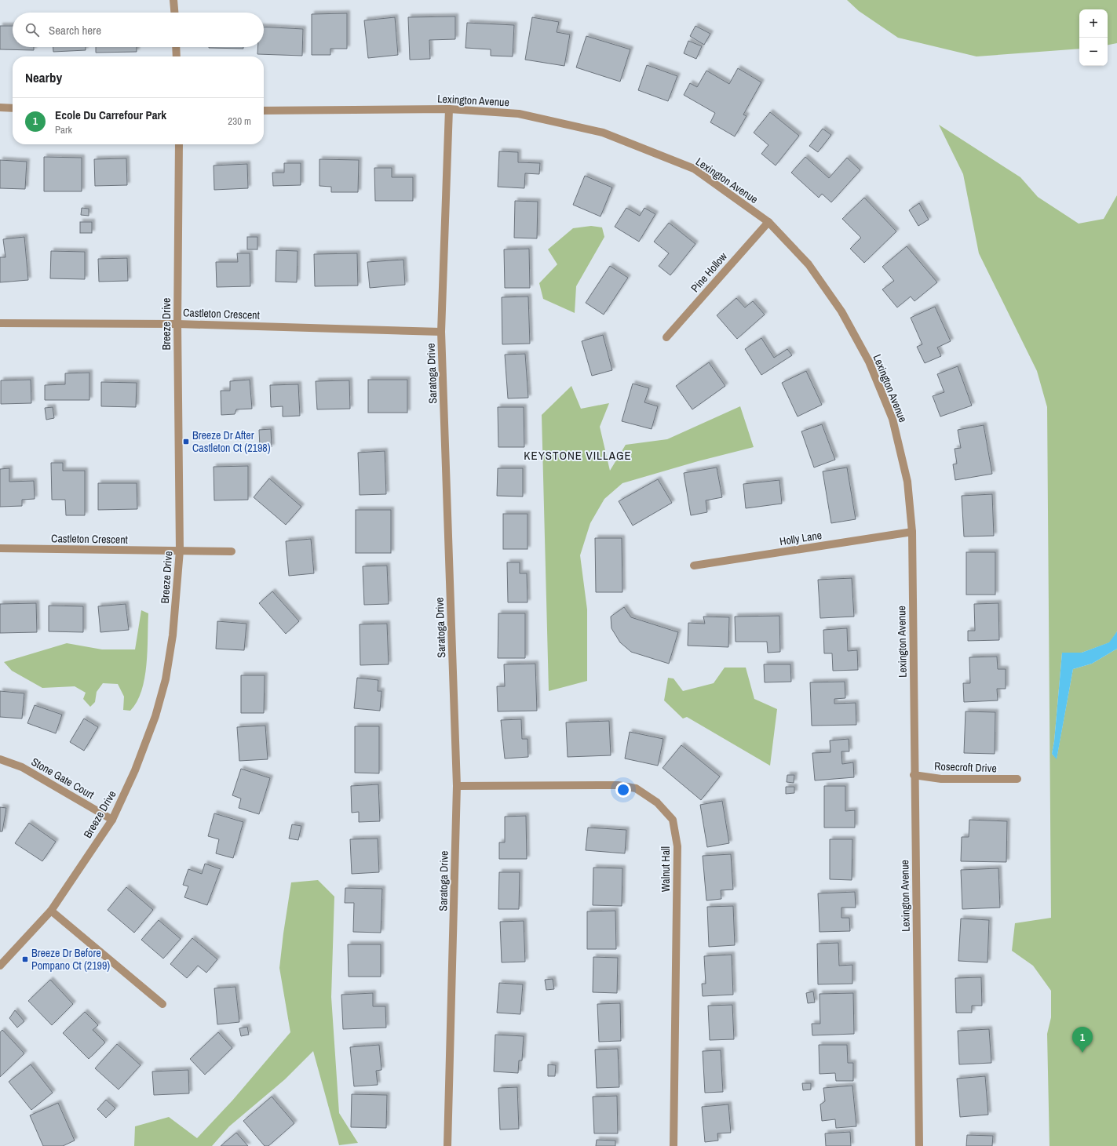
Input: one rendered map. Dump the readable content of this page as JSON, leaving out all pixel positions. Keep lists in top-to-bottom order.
{
  "streets": {
    "street": [
      "Lexington Avenue",
      "Pine Hollow",
      "Castleton Crescent",
      "Breeze Drive",
      "Saratoga Drive",
      "Holly Lane",
      "Rosecroft Drive",
      "Stone Gate Court",
      "Walnut Hall"
    ]
  },
  "crossings": [
    ["Lexington Avenue", "Pine Hollow"],
    ["Lexington Avenue", "Saratoga Drive"],
    ["Lexington Avenue", "Holly Lane"],
    ["Lexington Avenue", "Rosecroft Drive"],
    ["Castleton Crescent", "Breeze Drive"],
    ["Castleton Crescent", "Saratoga Drive"],
    ["Breeze Drive", "Stone Gate Court"],
    ["Saratoga Drive", "Walnut Hall"]
  ],
  "districts": ["KEYSTONE VILLAGE"],
  "places": {
    "transit": ["Breeze Dr After Castleton Ct (2198)", "Breeze Dr Before Pompano Ct (2199)"]
  },
  "page": {
    "map_buttons": ["+", "−"],
    "search": "Search here",
    "heading": "Nearby",
    "list": [
      {
        "mark": "1",
        "name": "Ecole Du Carrefour Park",
        "note": "Park",
        "value": "230 m"
      }
    ],
    "pins": "1"
  }
}
